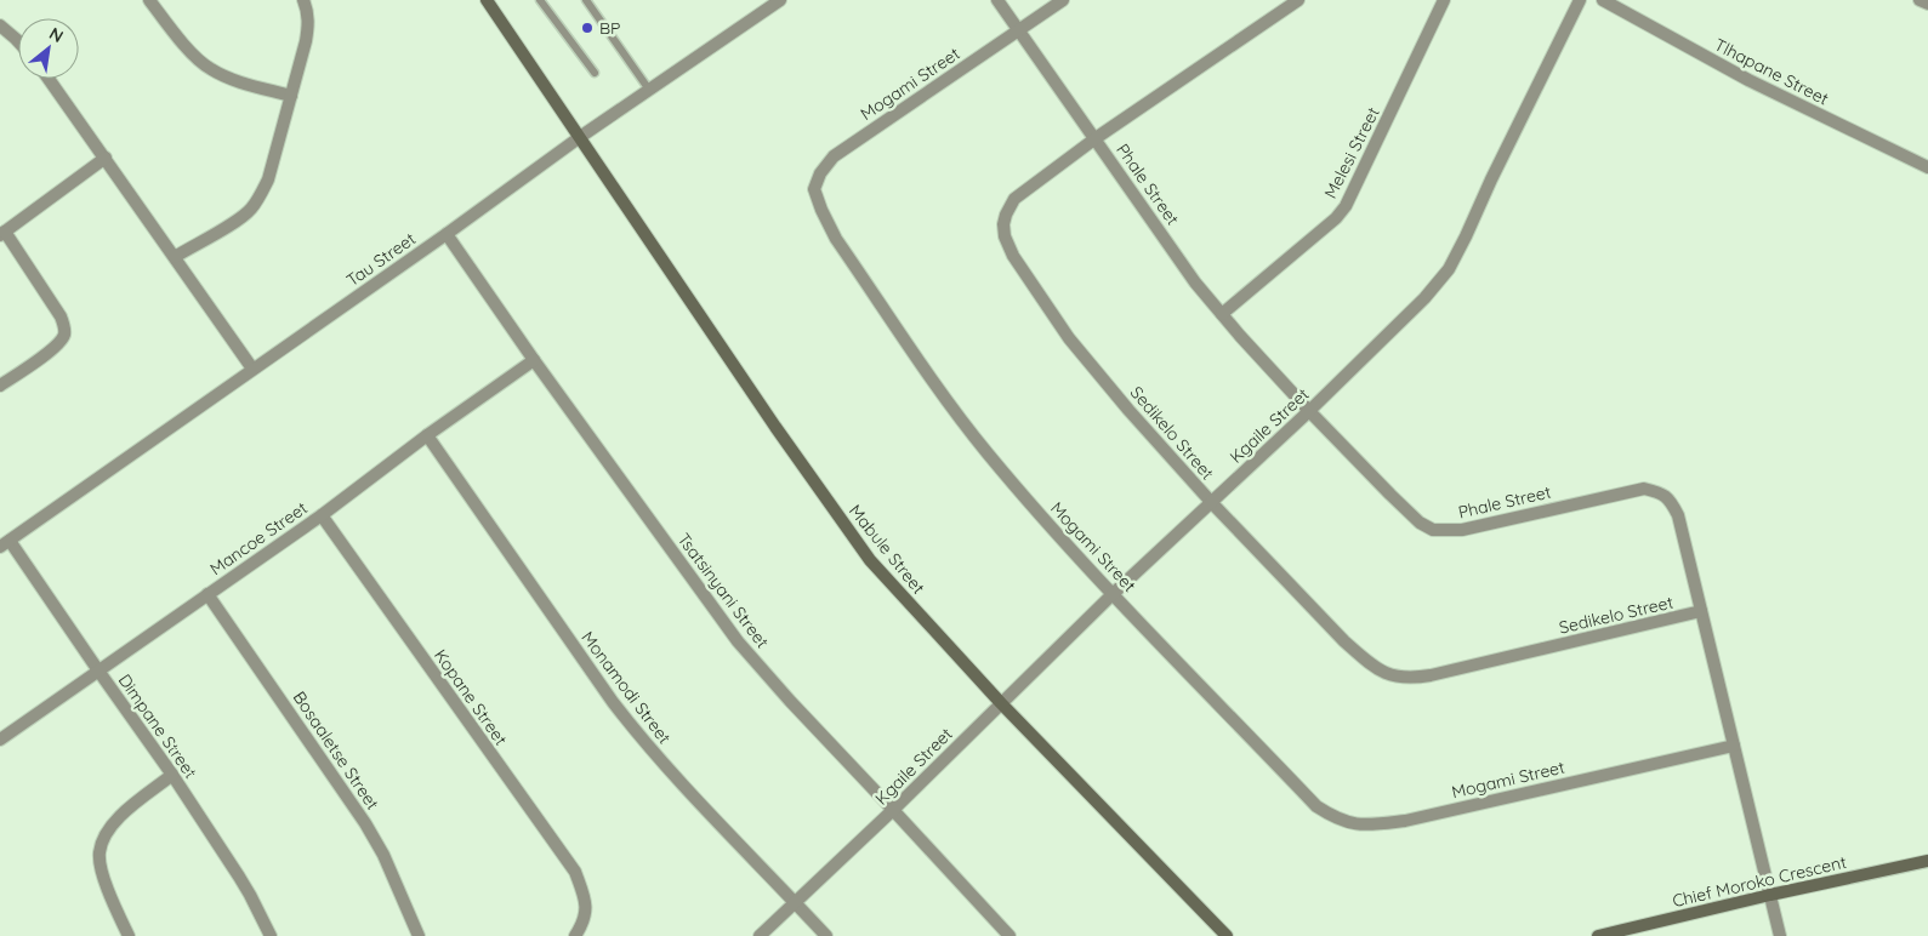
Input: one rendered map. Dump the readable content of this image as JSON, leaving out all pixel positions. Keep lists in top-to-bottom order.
{
  "streets": {
    "street": [
      "Tlhapane Street",
      "Mogami Street",
      "Melesi Street",
      "Phale Street",
      "Tau Street",
      "Kgaile Street",
      "Sedikelo Street",
      "Mancoe Street",
      "Mabule Street",
      "Tsatsinyani Street",
      "Monamodi Street",
      "Kopane Street",
      "Dimpane Street",
      "Bosaaletse Street",
      "Chief Moroko Crescent"
    ]
  },
  "crossings": [
    ["Mogami Street", "Phale Street"],
    ["Mogami Street", "Kgaile Street"],
    ["Melesi Street", "Phale Street"],
    ["Phale Street", "Kgaile Street"],
    ["Phale Street", "Sedikelo Street"],
    ["Phale Street", "Chief Moroko Crescent"],
    ["Tau Street", "Mabule Street"],
    ["Tau Street", "Tsatsinyani Street"],
    ["Tau Street", "Dimpane Street"],
    ["Kgaile Street", "Sedikelo Street"],
    ["Kgaile Street", "Mabule Street"],
    ["Kgaile Street", "Tsatsinyani Street"],
    ["Kgaile Street", "Monamodi Street"],
    ["Mancoe Street", "Tsatsinyani Street"],
    ["Mancoe Street", "Monamodi Street"],
    ["Mancoe Street", "Kopane Street"],
    ["Mancoe Street", "Dimpane Street"],
    ["Mancoe Street", "Bosaaletse Street"]
  ],
  "places": ["BP"],
  "north": "top right"
}
